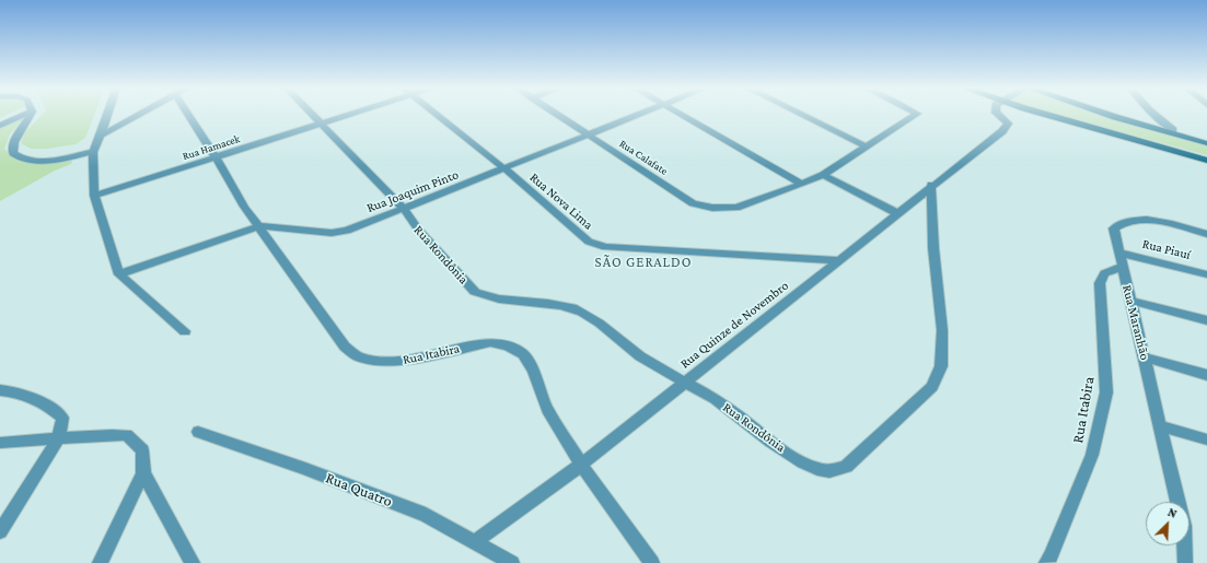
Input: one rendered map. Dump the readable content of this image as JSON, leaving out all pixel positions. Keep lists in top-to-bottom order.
{
  "streets": {
    "street": [
      "Rua Hamacek",
      "Rua Calafate",
      "Rua Joaquim Pinto",
      "Rua Nova Lima",
      "Rua Piauí",
      "Rua Rondônia",
      "Rua Maranhão",
      "Rua Quinze de Novembro",
      "Rua Itabira",
      "Rua Quatro"
    ]
  },
  "crossings": [
    ["Rua Hamacek", "Rua Rondônia"],
    ["Rua Hamacek", "Rua Itabira"],
    ["Rua Calafate", "Rua Joaquim Pinto"],
    ["Rua Joaquim Pinto", "Rua Nova Lima"],
    ["Rua Joaquim Pinto", "Rua Rondônia"],
    ["Rua Joaquim Pinto", "Rua Itabira"],
    ["Rua Nova Lima", "Rua Quinze de Novembro"],
    ["Rua Piauí", "Rua Maranhão"],
    ["Rua Rondônia", "Rua Quinze de Novembro"],
    ["Rua Maranhão", "Rua Itabira"],
    ["Rua Quinze de Novembro", "Rua Itabira"],
    ["Rua Quinze de Novembro", "Rua Quatro"]
  ],
  "districts": ["SÃO GERALDO"],
  "north": "top right"
}
